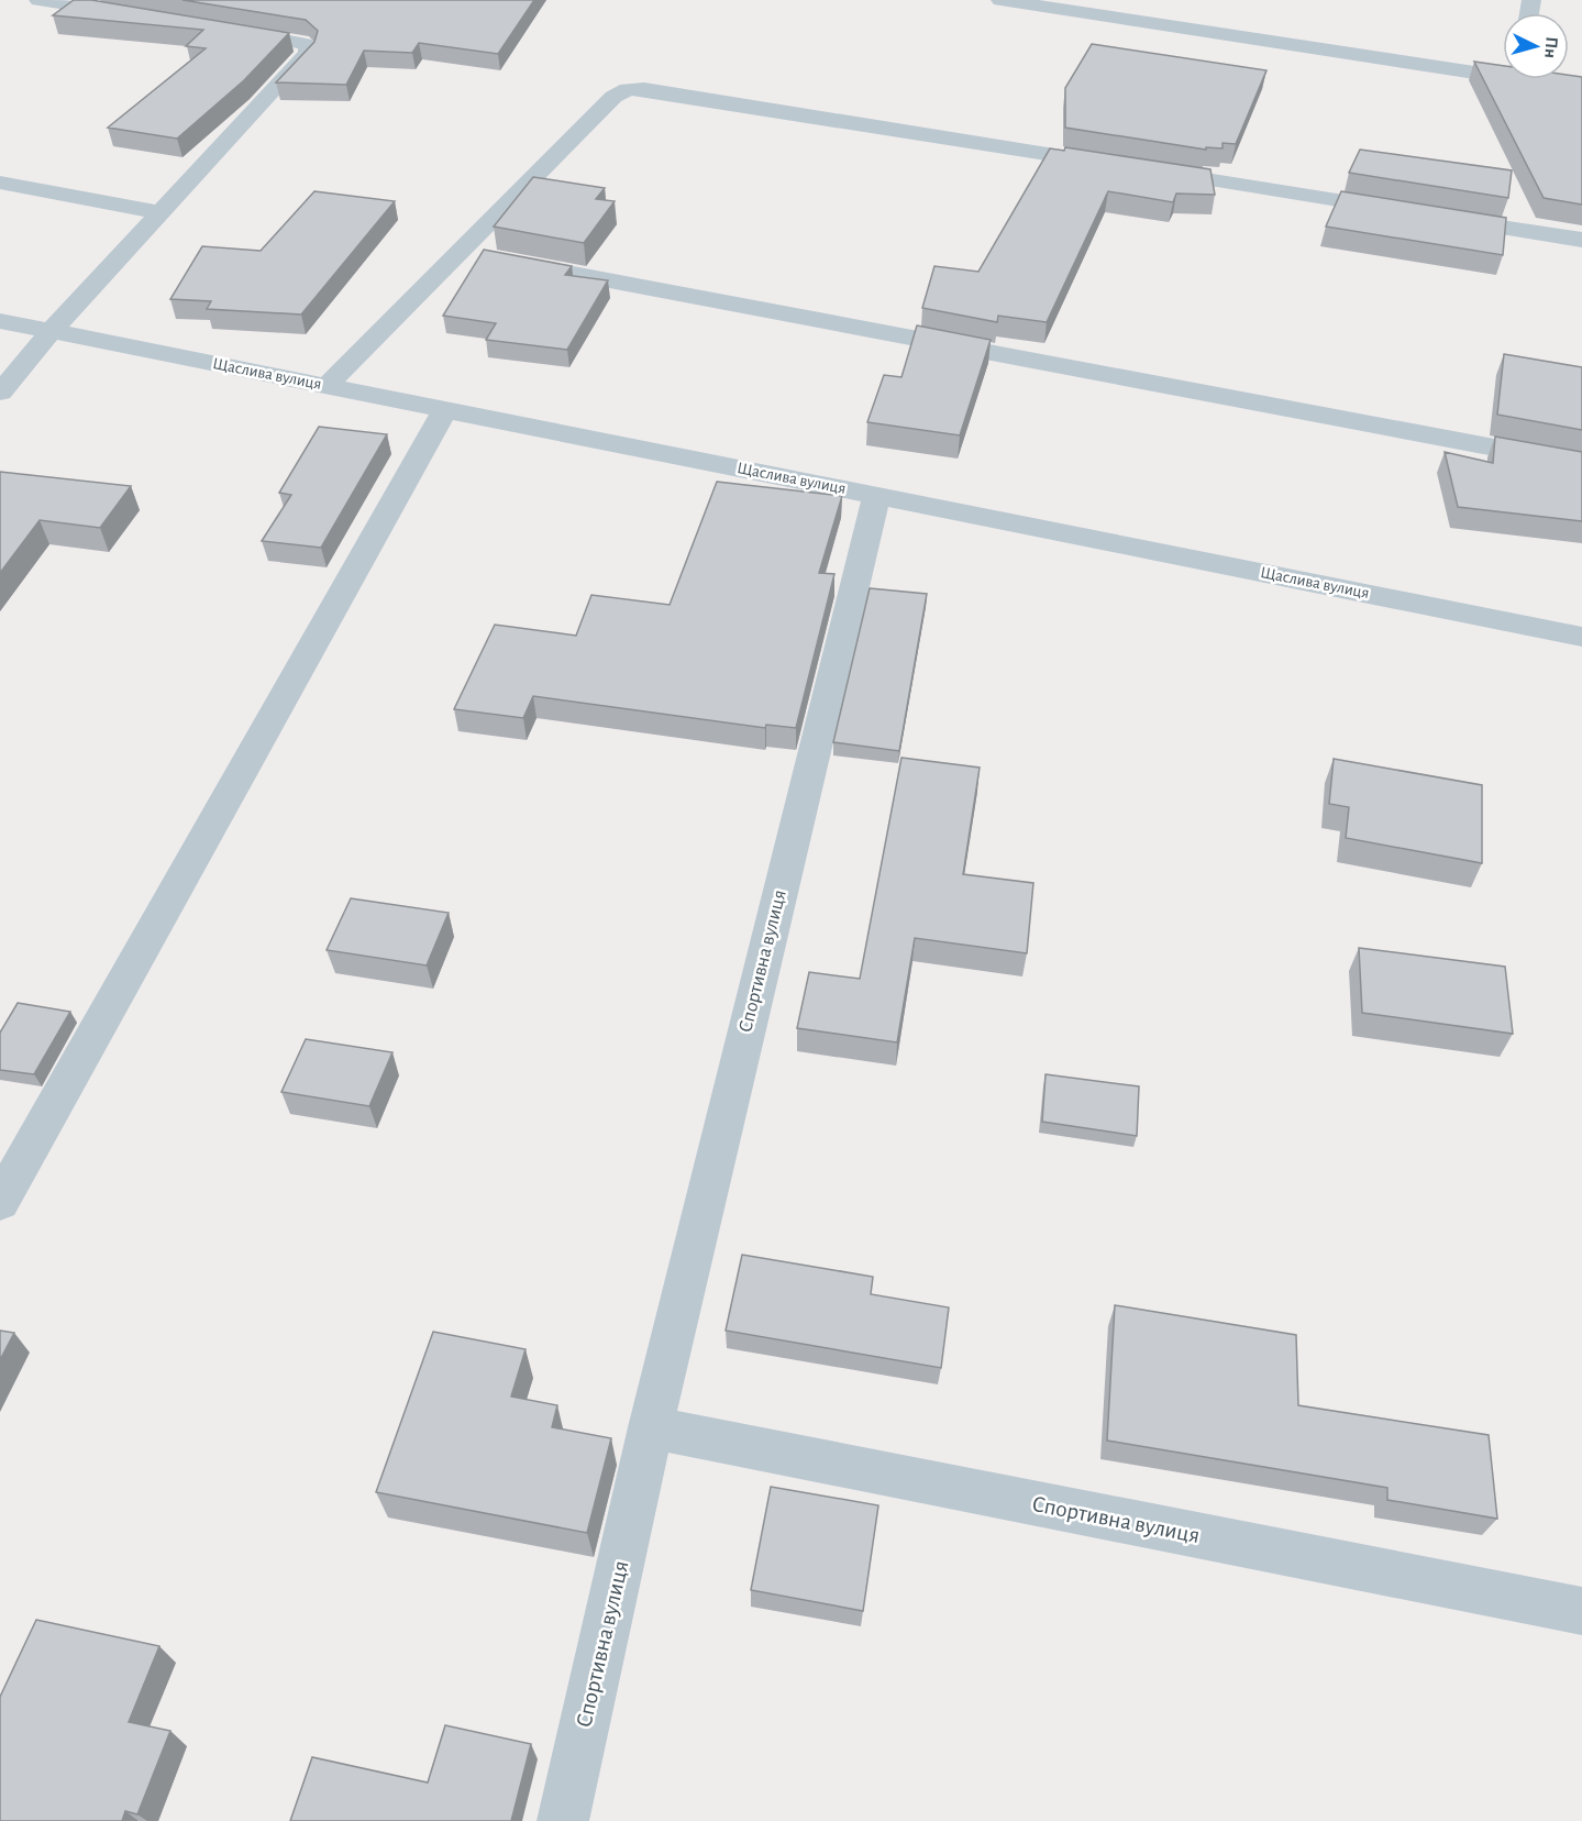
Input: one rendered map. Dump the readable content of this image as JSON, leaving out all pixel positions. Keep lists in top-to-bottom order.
{
  "streets": {
    "street": ["Щаслива вулиця", "Спортивна вулиця"]
  },
  "crossings": [
    ["Щаслива вулиця", "Спортивна вулиця"]
  ],
  "north": "right"
}
